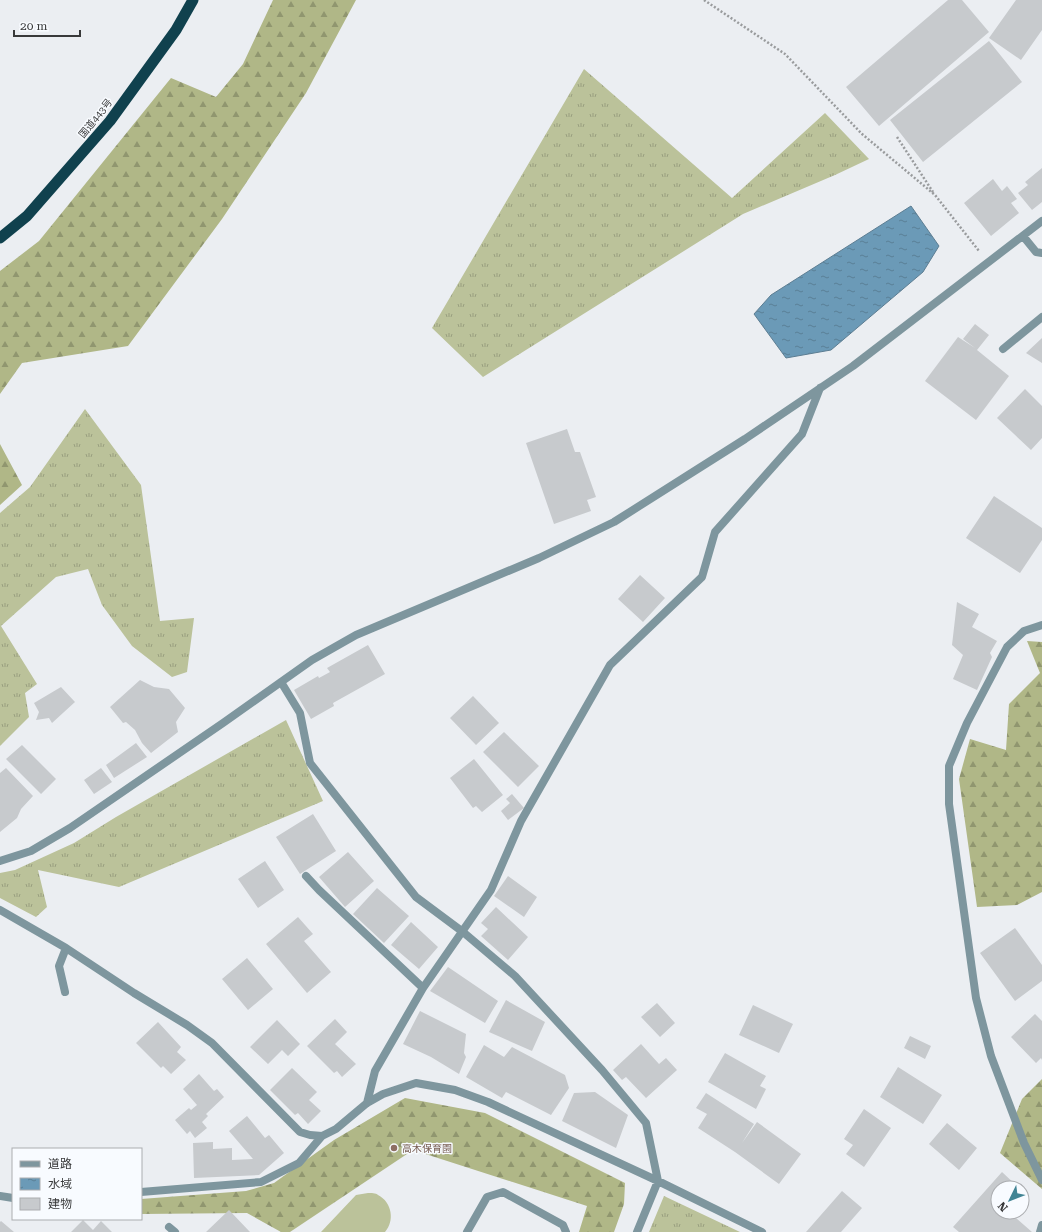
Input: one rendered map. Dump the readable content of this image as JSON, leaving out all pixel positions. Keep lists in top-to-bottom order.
{
  "streets": {
    "highway": ["国道443号"]
  },
  "places": ["高木保育園"],
  "legend": ["道路", "水域", "建物"],
  "scale_bar": "20 m",
  "north": "bottom left"
}
